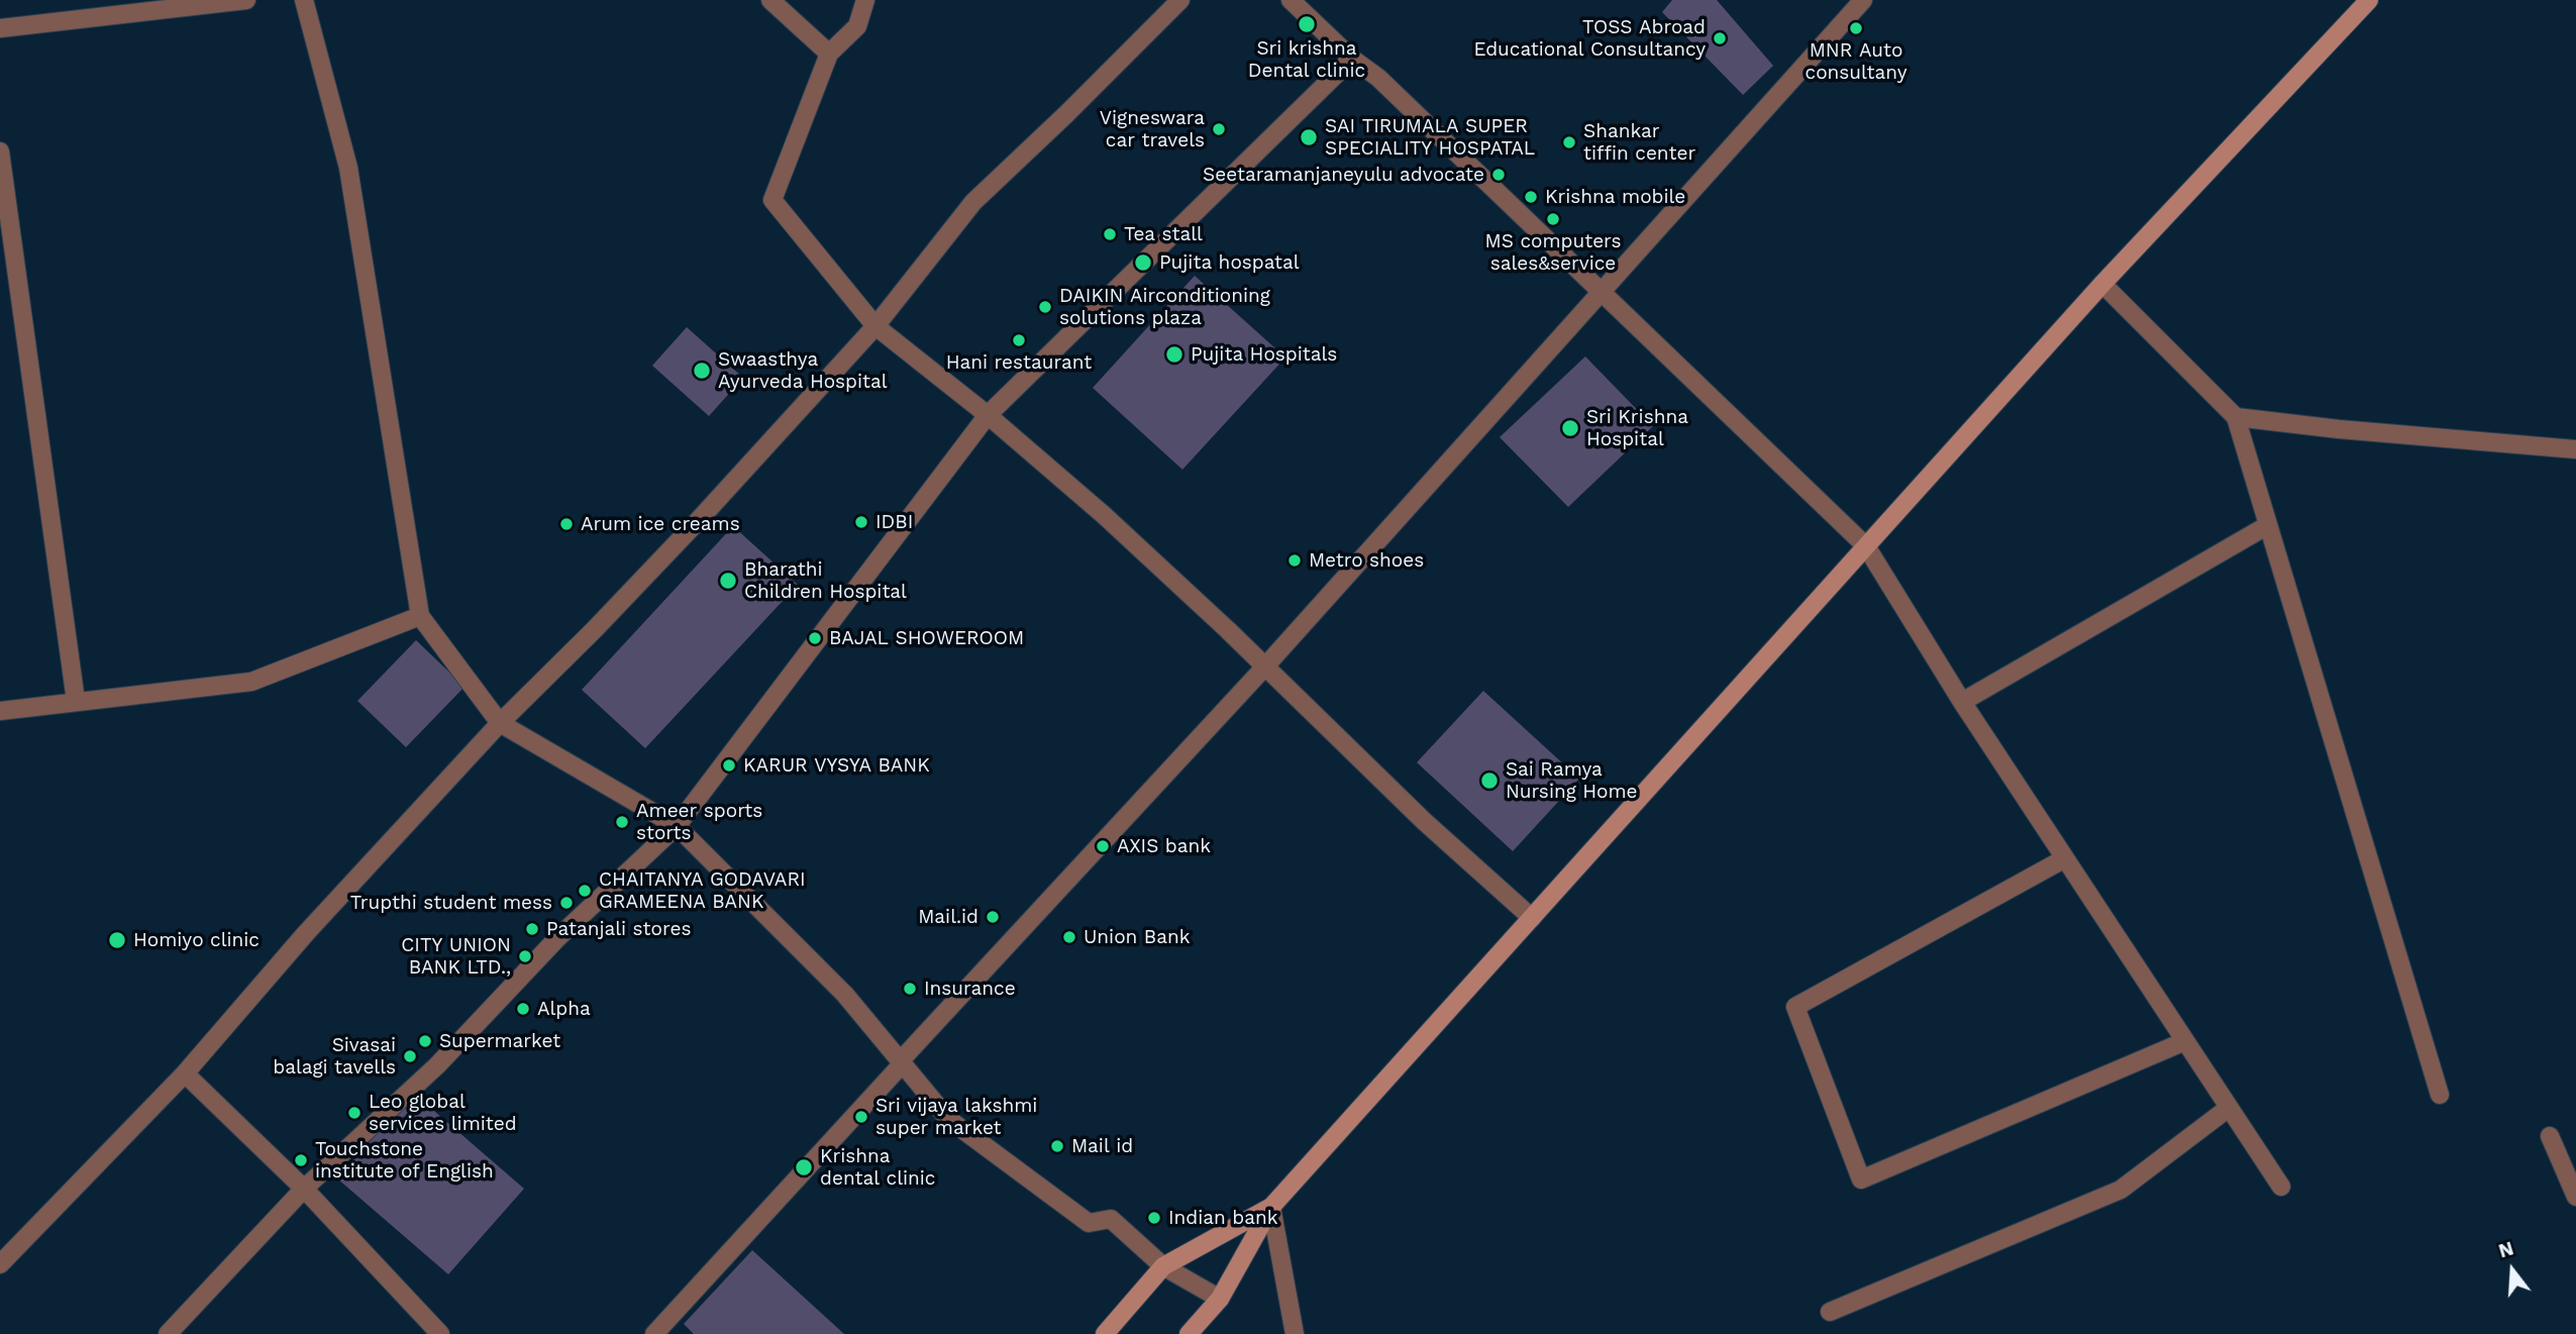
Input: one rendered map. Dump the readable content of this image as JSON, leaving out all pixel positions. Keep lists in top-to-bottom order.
{
  "places": [
    "Sri krishna Dental clinic",
    "MNR Auto consultany",
    "TOSS Abroad Educational Consultancy",
    "Vigneswara car travels",
    "SAI TIRUMALA SUPER SPECIALITY HOSPATAL",
    "Shankar tiffin center",
    "Seetaramanjaneyulu advocate",
    "Krishna mobile",
    "MS computers sales&service",
    "Tea stall",
    "Pujita hospatal",
    "DAIKIN Airconditioning solutions plaza",
    "Hani restaurant",
    "Pujita Hospitals",
    "Swaasthya Ayurveda Hospital",
    "Sri Krishna Hospital",
    "IDBI",
    "Arum ice creams",
    "Metro shoes",
    "Bharathi Children Hospital",
    "BAJAL SHOWEROOM",
    "KARUR VYSYA BANK",
    "Sai Ramya Nursing Home",
    "Ameer sports storts",
    "AXIS bank",
    "CHAITANYA GODAVARI GRAMEENA BANK",
    "Trupthi student mess",
    "Mail.id",
    "Patanjali stores",
    "Union Bank",
    "Homiyo clinic",
    "CITY UNION BANK LTD.,",
    "Insurance",
    "Alpha",
    "Supermarket",
    "Sivasai balagi tavells",
    "Leo global services limited",
    "Sri vijaya lakshmi super market",
    "Mail id",
    "Touchstone institute of English",
    "Krishna dental clinic",
    "Indian bank"
  ],
  "north": "top"
}
